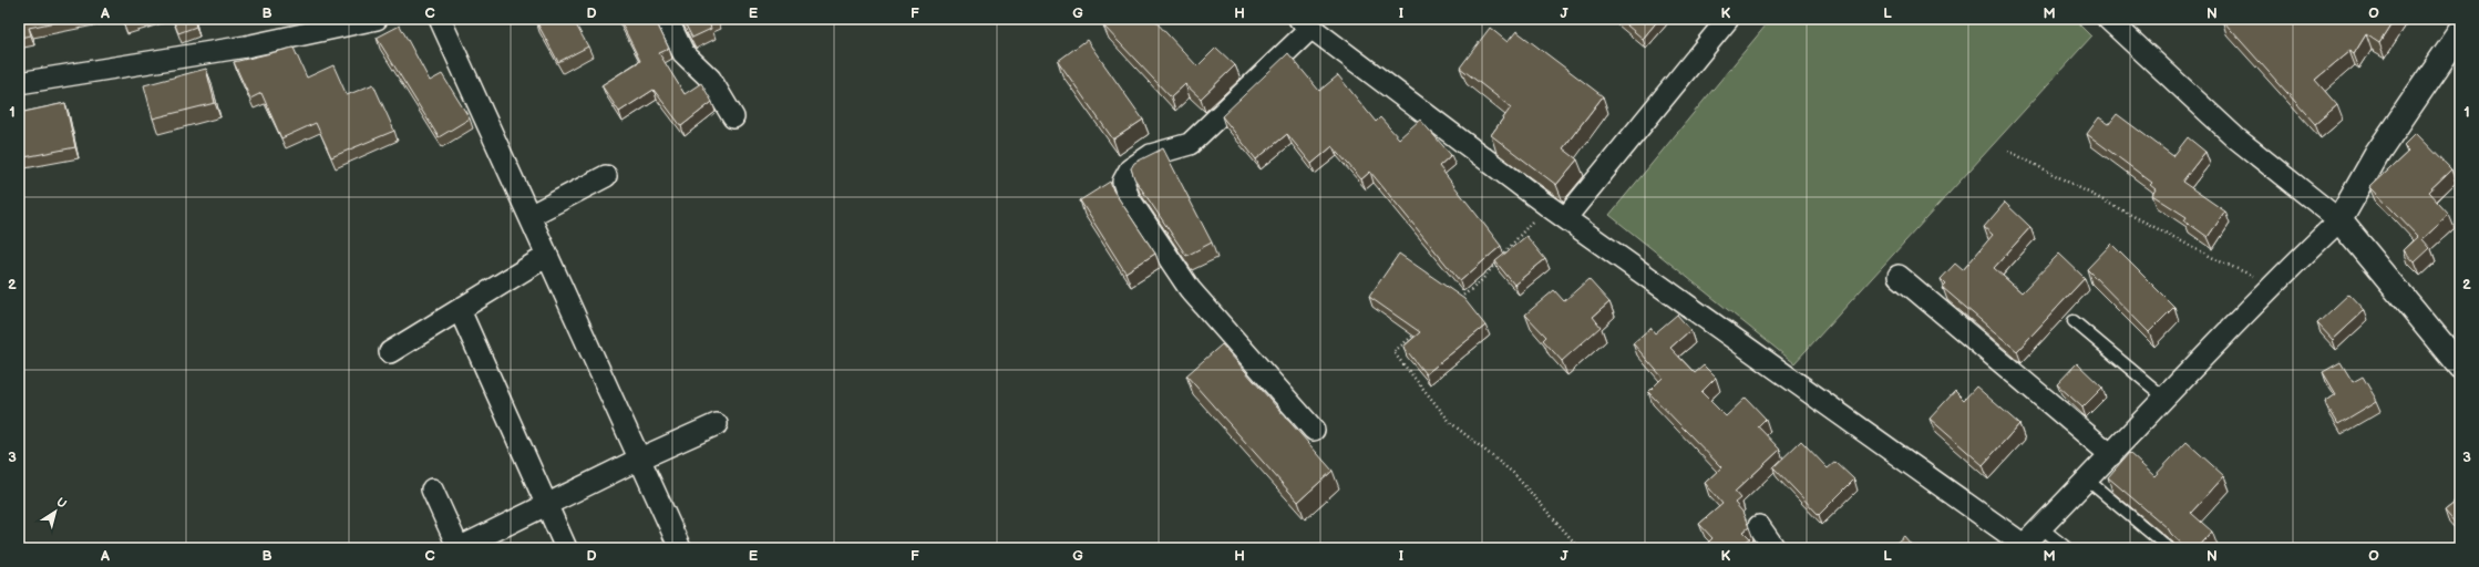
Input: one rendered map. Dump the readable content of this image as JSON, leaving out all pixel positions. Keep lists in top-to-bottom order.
{
  "north": "top right",
  "grid": {
    "columns": [
      "A",
      "B",
      "C",
      "D",
      "E",
      "F",
      "G",
      "H",
      "I",
      "J",
      "K",
      "L",
      "M",
      "N",
      "O"
    ],
    "rows": ["1", "2", "3"]
  }
}
